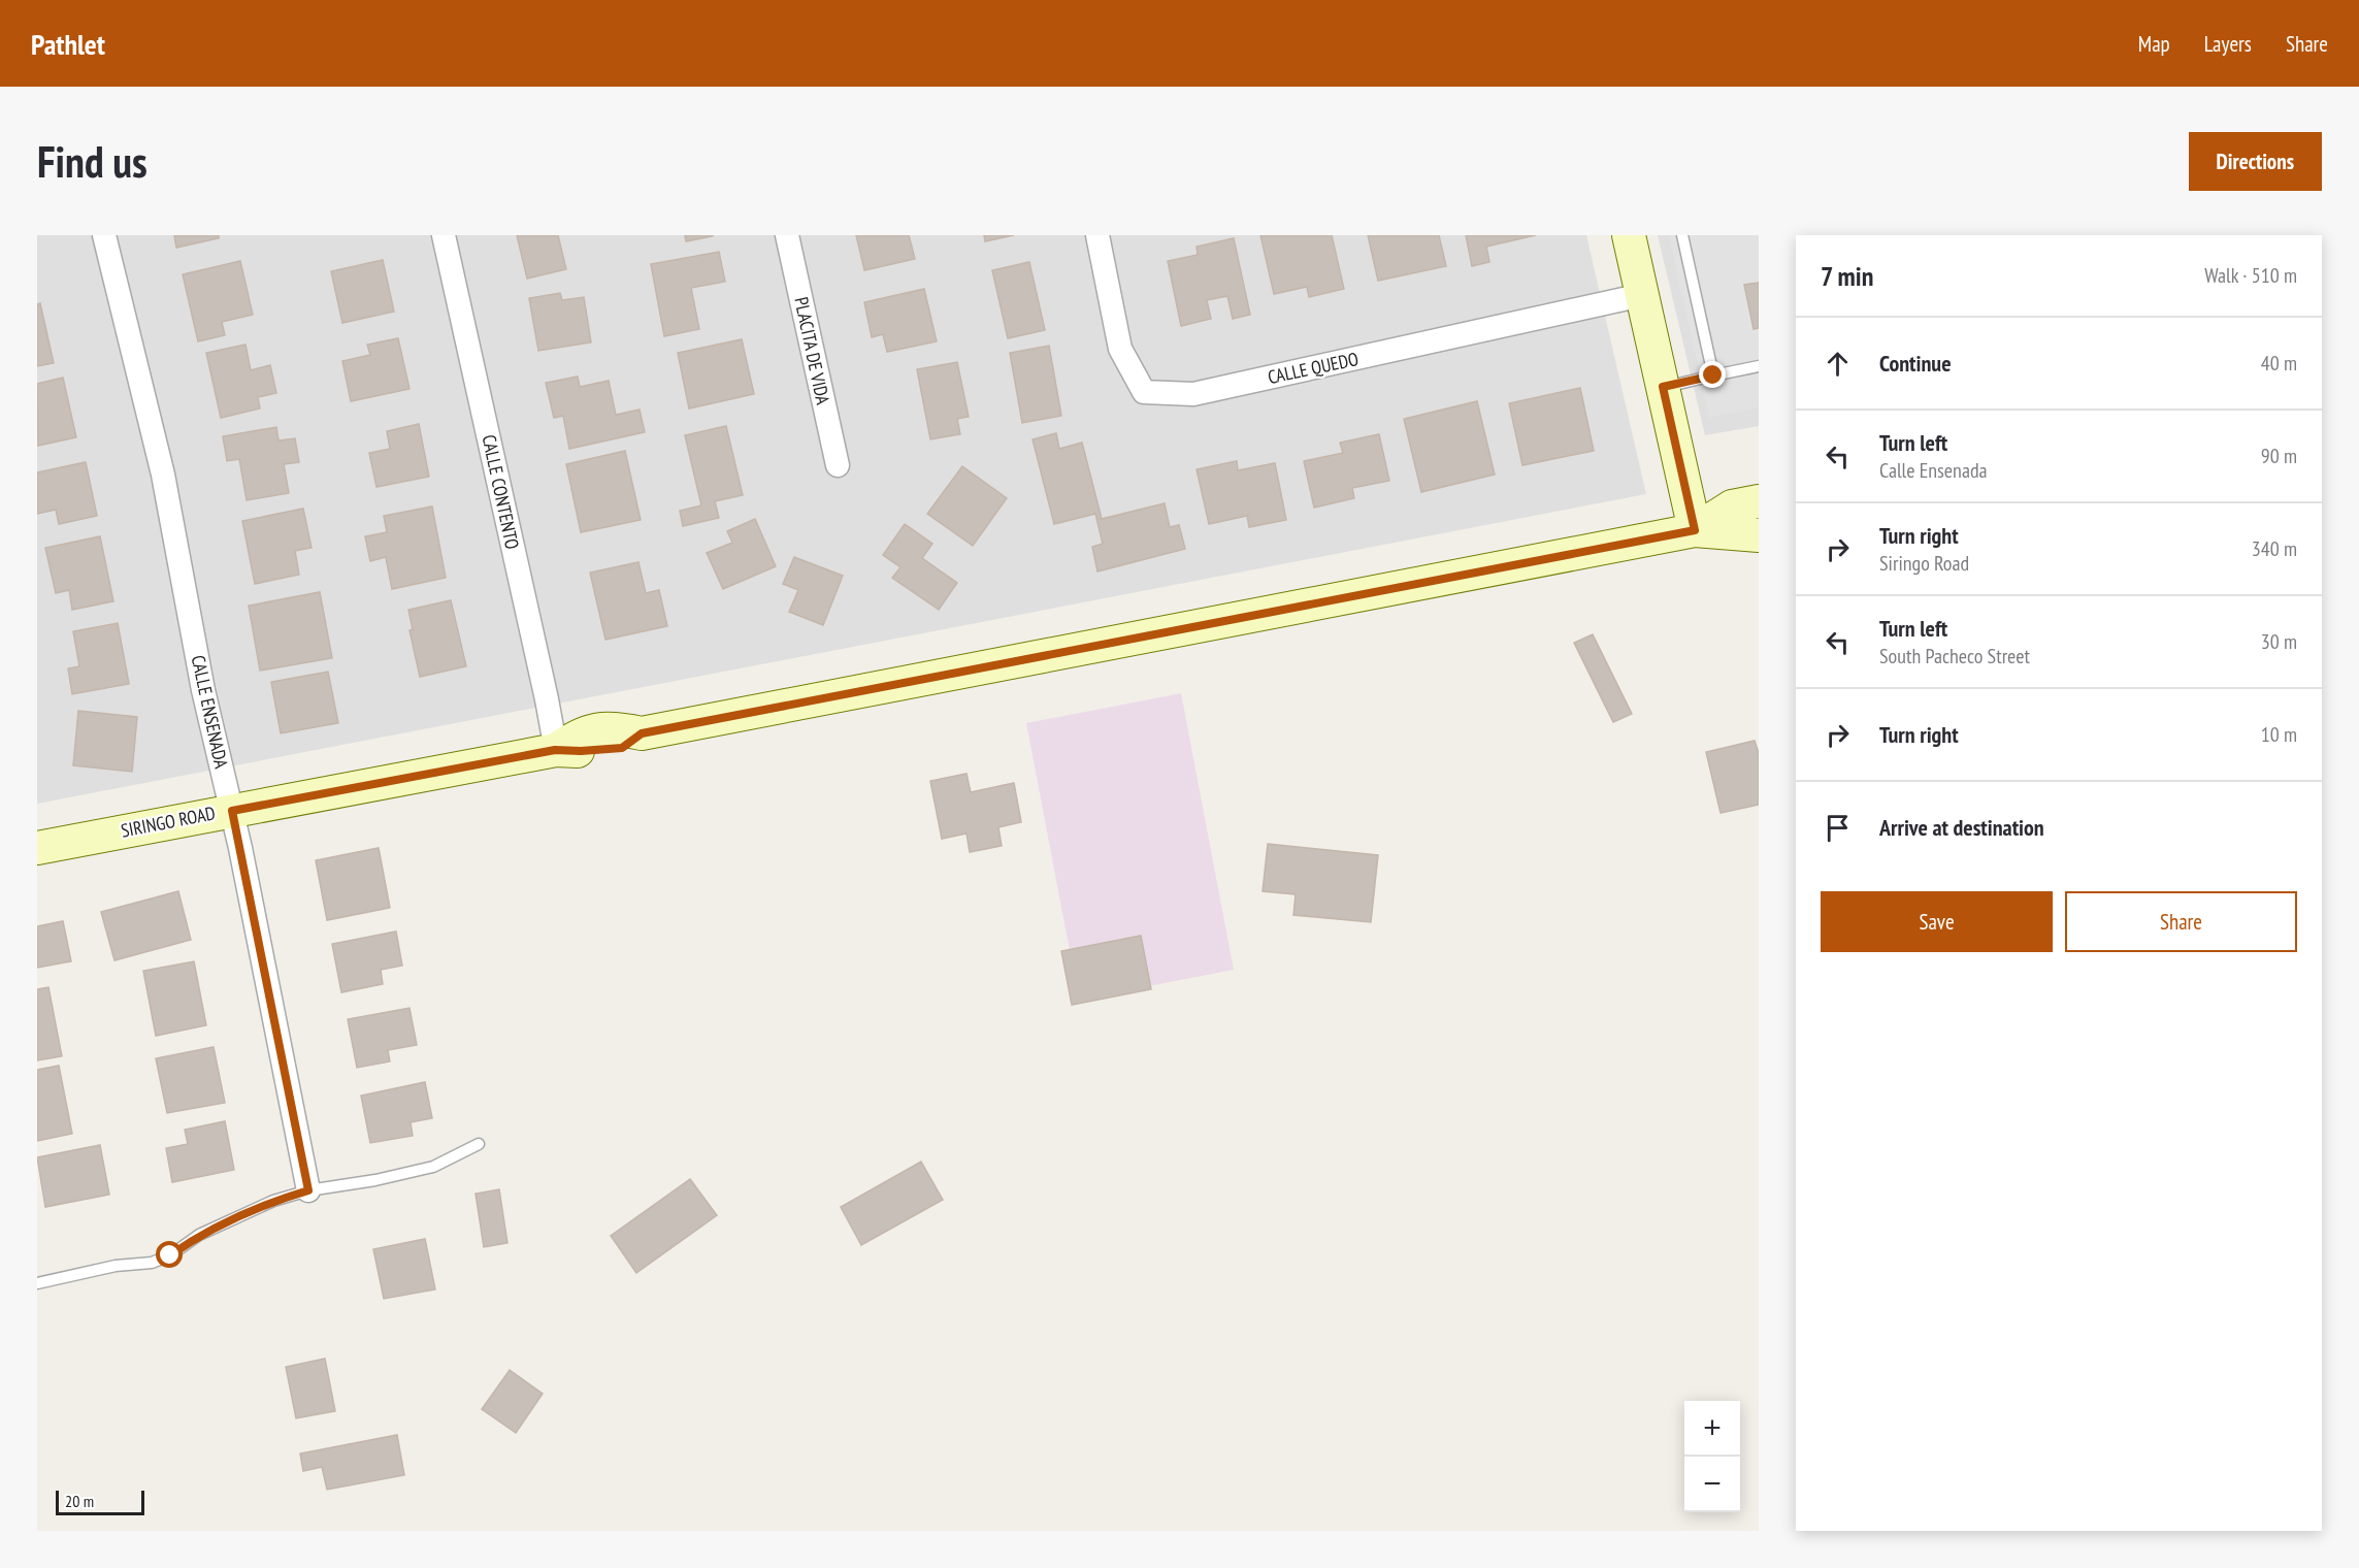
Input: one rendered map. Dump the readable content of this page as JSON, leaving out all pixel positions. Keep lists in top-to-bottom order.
{
  "streets": {
    "street": [
      "PLACITA DE VIDA",
      "CALLE QUEDO",
      "CALLE CONTENTO",
      "CALLE ENSENADA",
      "SIRINGO ROAD"
    ]
  },
  "crossings": [
    ["CALLE CONTENTO", "SIRINGO ROAD"],
    ["CALLE ENSENADA", "SIRINGO ROAD"]
  ],
  "scale_bar": "20 m",
  "page": {
    "header": "Pathlet",
    "nav": ["Map", "Layers", "Share"],
    "buttons": [
      "Directions",
      ["Save", "Share"]
    ],
    "title": "Find us",
    "heading": ["7 min", "Walk · 510 m"],
    "list": [
      ["Continue", "40 m"],
      ["Turn left", "Calle Ensenada", "90 m"],
      ["Turn right", "Siringo Road", "340 m"],
      ["Turn left", "South Pacheco Street", "30 m"],
      ["Turn right", "10 m"],
      "Arrive at destination"
    ],
    "map_buttons": ["+", "−"],
    "scale": "20 m"
  }
}
